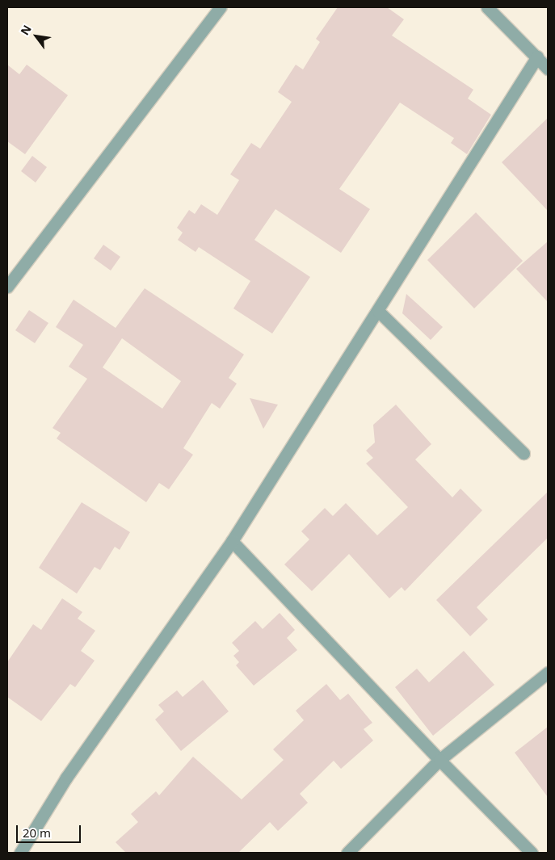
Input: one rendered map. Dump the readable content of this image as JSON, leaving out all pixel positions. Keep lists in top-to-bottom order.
{
  "scale_bar": "20 m",
  "north": "top left"
}
